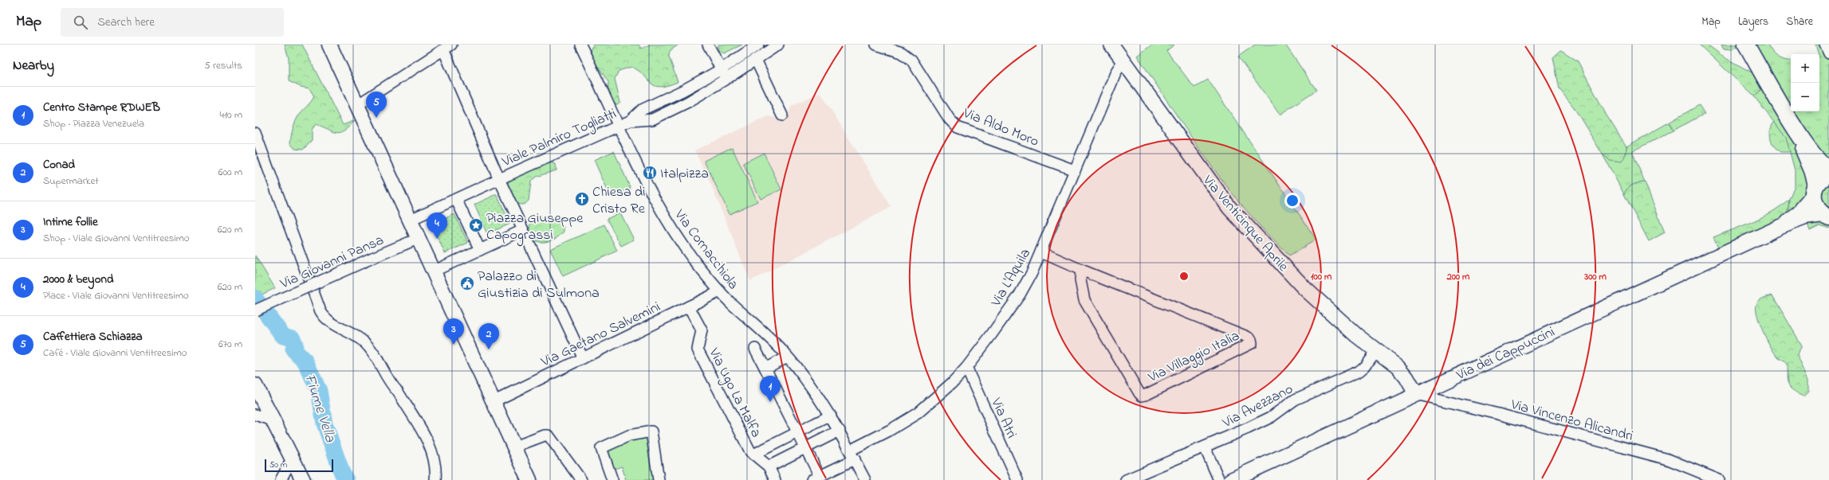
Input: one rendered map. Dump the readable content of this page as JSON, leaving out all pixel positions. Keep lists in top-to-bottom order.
{
  "streets": {
    "street": [
      "Via Aldo Moro",
      "Viale Palmiro Togliatti",
      "Via Venticinque Aprile",
      "Via Cornacchiola",
      "Via Giovanni Pansa",
      "Via L'Aquila",
      "Via Gaetano Salvemini",
      "Via dei Cappuccini",
      "Via Villaggio Italia",
      "Via Ugo La Malfa",
      "Via Avezzano",
      "Via Atri",
      "Via Vincenzo Alicandri"
    ]
  },
  "crossings": [
    ["Via Aldo Moro", "Via L'Aquila"],
    ["Viale Palmiro Togliatti", "Via Cornacchiola"],
    ["Via Venticinque Aprile", "Via L'Aquila"],
    ["Via Venticinque Aprile", "Via dei Cappuccini"],
    ["Via Venticinque Aprile", "Via Avezzano"],
    ["Via Venticinque Aprile", "Via Vincenzo Alicandri"],
    ["Via Cornacchiola", "Via L'Aquila"],
    ["Via Cornacchiola", "Via Gaetano Salvemini"],
    ["Via L'Aquila", "Via Villaggio Italia"],
    ["Via L'Aquila", "Via Atri"],
    ["Via Gaetano Salvemini", "Via Ugo La Malfa"],
    ["Via dei Cappuccini", "Via Vincenzo Alicandri"]
  ],
  "water": ["Fiume Vella"],
  "places": {
    "restaurant": ["Italpizza"],
    "church": ["Chiesa di Cristo Re"],
    "place": ["Piazza Giuseppe Capograssi"],
    "public building": ["Palazzo di Giustizia di Sulmona"]
  },
  "scale_bar": "50 m",
  "page": {
    "header": "Map",
    "search": "Search here",
    "nav": ["Map", "Layers", "Share"],
    "heading": ["Nearby", "5 results"],
    "map_buttons": ["+", "−"],
    "list": [
      {
        "mark": "1",
        "name": "Centro Stampe RDWEB",
        "note": "Shop · Piazza Venezuela",
        "value": "410 m"
      },
      {
        "mark": "2",
        "name": "Conad",
        "note": "Supermarket",
        "value": "600 m"
      },
      {
        "mark": "3",
        "name": "Intime follie",
        "note": "Shop · Viale Giovanni Ventitreesimo",
        "value": "620 m"
      },
      {
        "mark": "4",
        "name": "2000 & beyond",
        "note": "Place · Viale Giovanni Ventitreesimo",
        "value": "620 m"
      },
      {
        "mark": "5",
        "name": "Caffettiera Schiazza",
        "note": "Café · Viale Giovanni Ventitreesimo",
        "value": "670 m"
      }
    ],
    "pins": [
      "5",
      "4",
      "3",
      "2",
      "1"
    ],
    "scale": "50 m"
  },
  "rings": ["100 m", "200 m", "300 m"]
}
